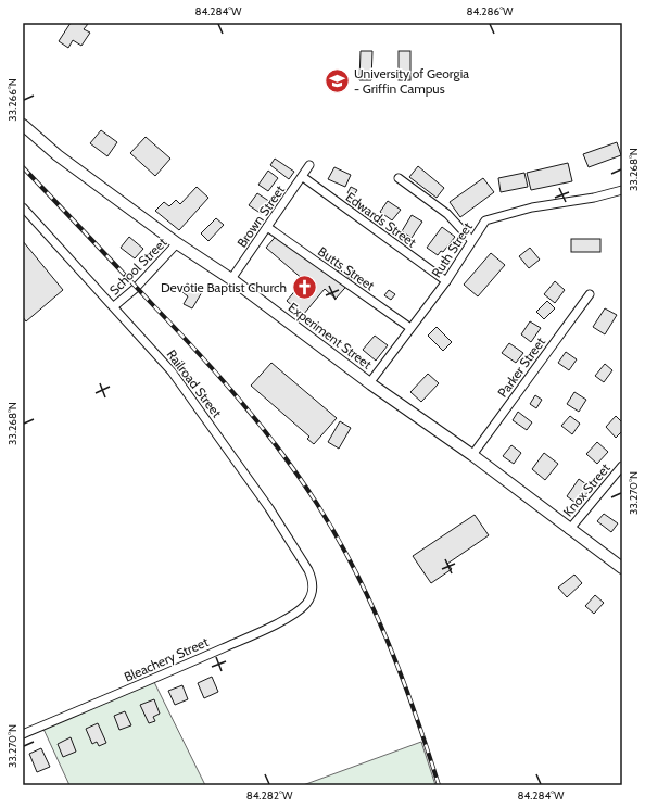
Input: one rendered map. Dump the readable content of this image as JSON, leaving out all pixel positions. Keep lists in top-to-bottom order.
{
  "streets": {
    "main road": ["Experiment Street"],
    "street": [
      "Brown Street",
      "Edwards Street",
      "Ruth Street",
      "School Street",
      "Butts Street",
      "Parker Street",
      "Railroad Street",
      "Knox Street",
      "Bleachery Street"
    ]
  },
  "crossings": [
    ["Brown Street", "Edwards Street"],
    ["Brown Street", "Butts Street"],
    ["Brown Street", "Experiment Street"],
    ["Edwards Street", "Ruth Street"],
    ["Ruth Street", "Butts Street"],
    ["Ruth Street", "Experiment Street"],
    ["School Street", "Experiment Street"],
    ["School Street", "Railroad Street"],
    ["Experiment Street", "Parker Street"],
    ["Experiment Street", "Knox Street"],
    ["Railroad Street", "Bleachery Street"]
  ],
  "places": {
    "school or university": ["University of Georgia - Griffin Campus"],
    "church": ["Devotie Baptist Church"]
  },
  "coordinates": [
    "84.284°W",
    "84.286°W",
    "33.266°N",
    "33.268°N",
    "33.270°N",
    "84.282°W"
  ]
}
